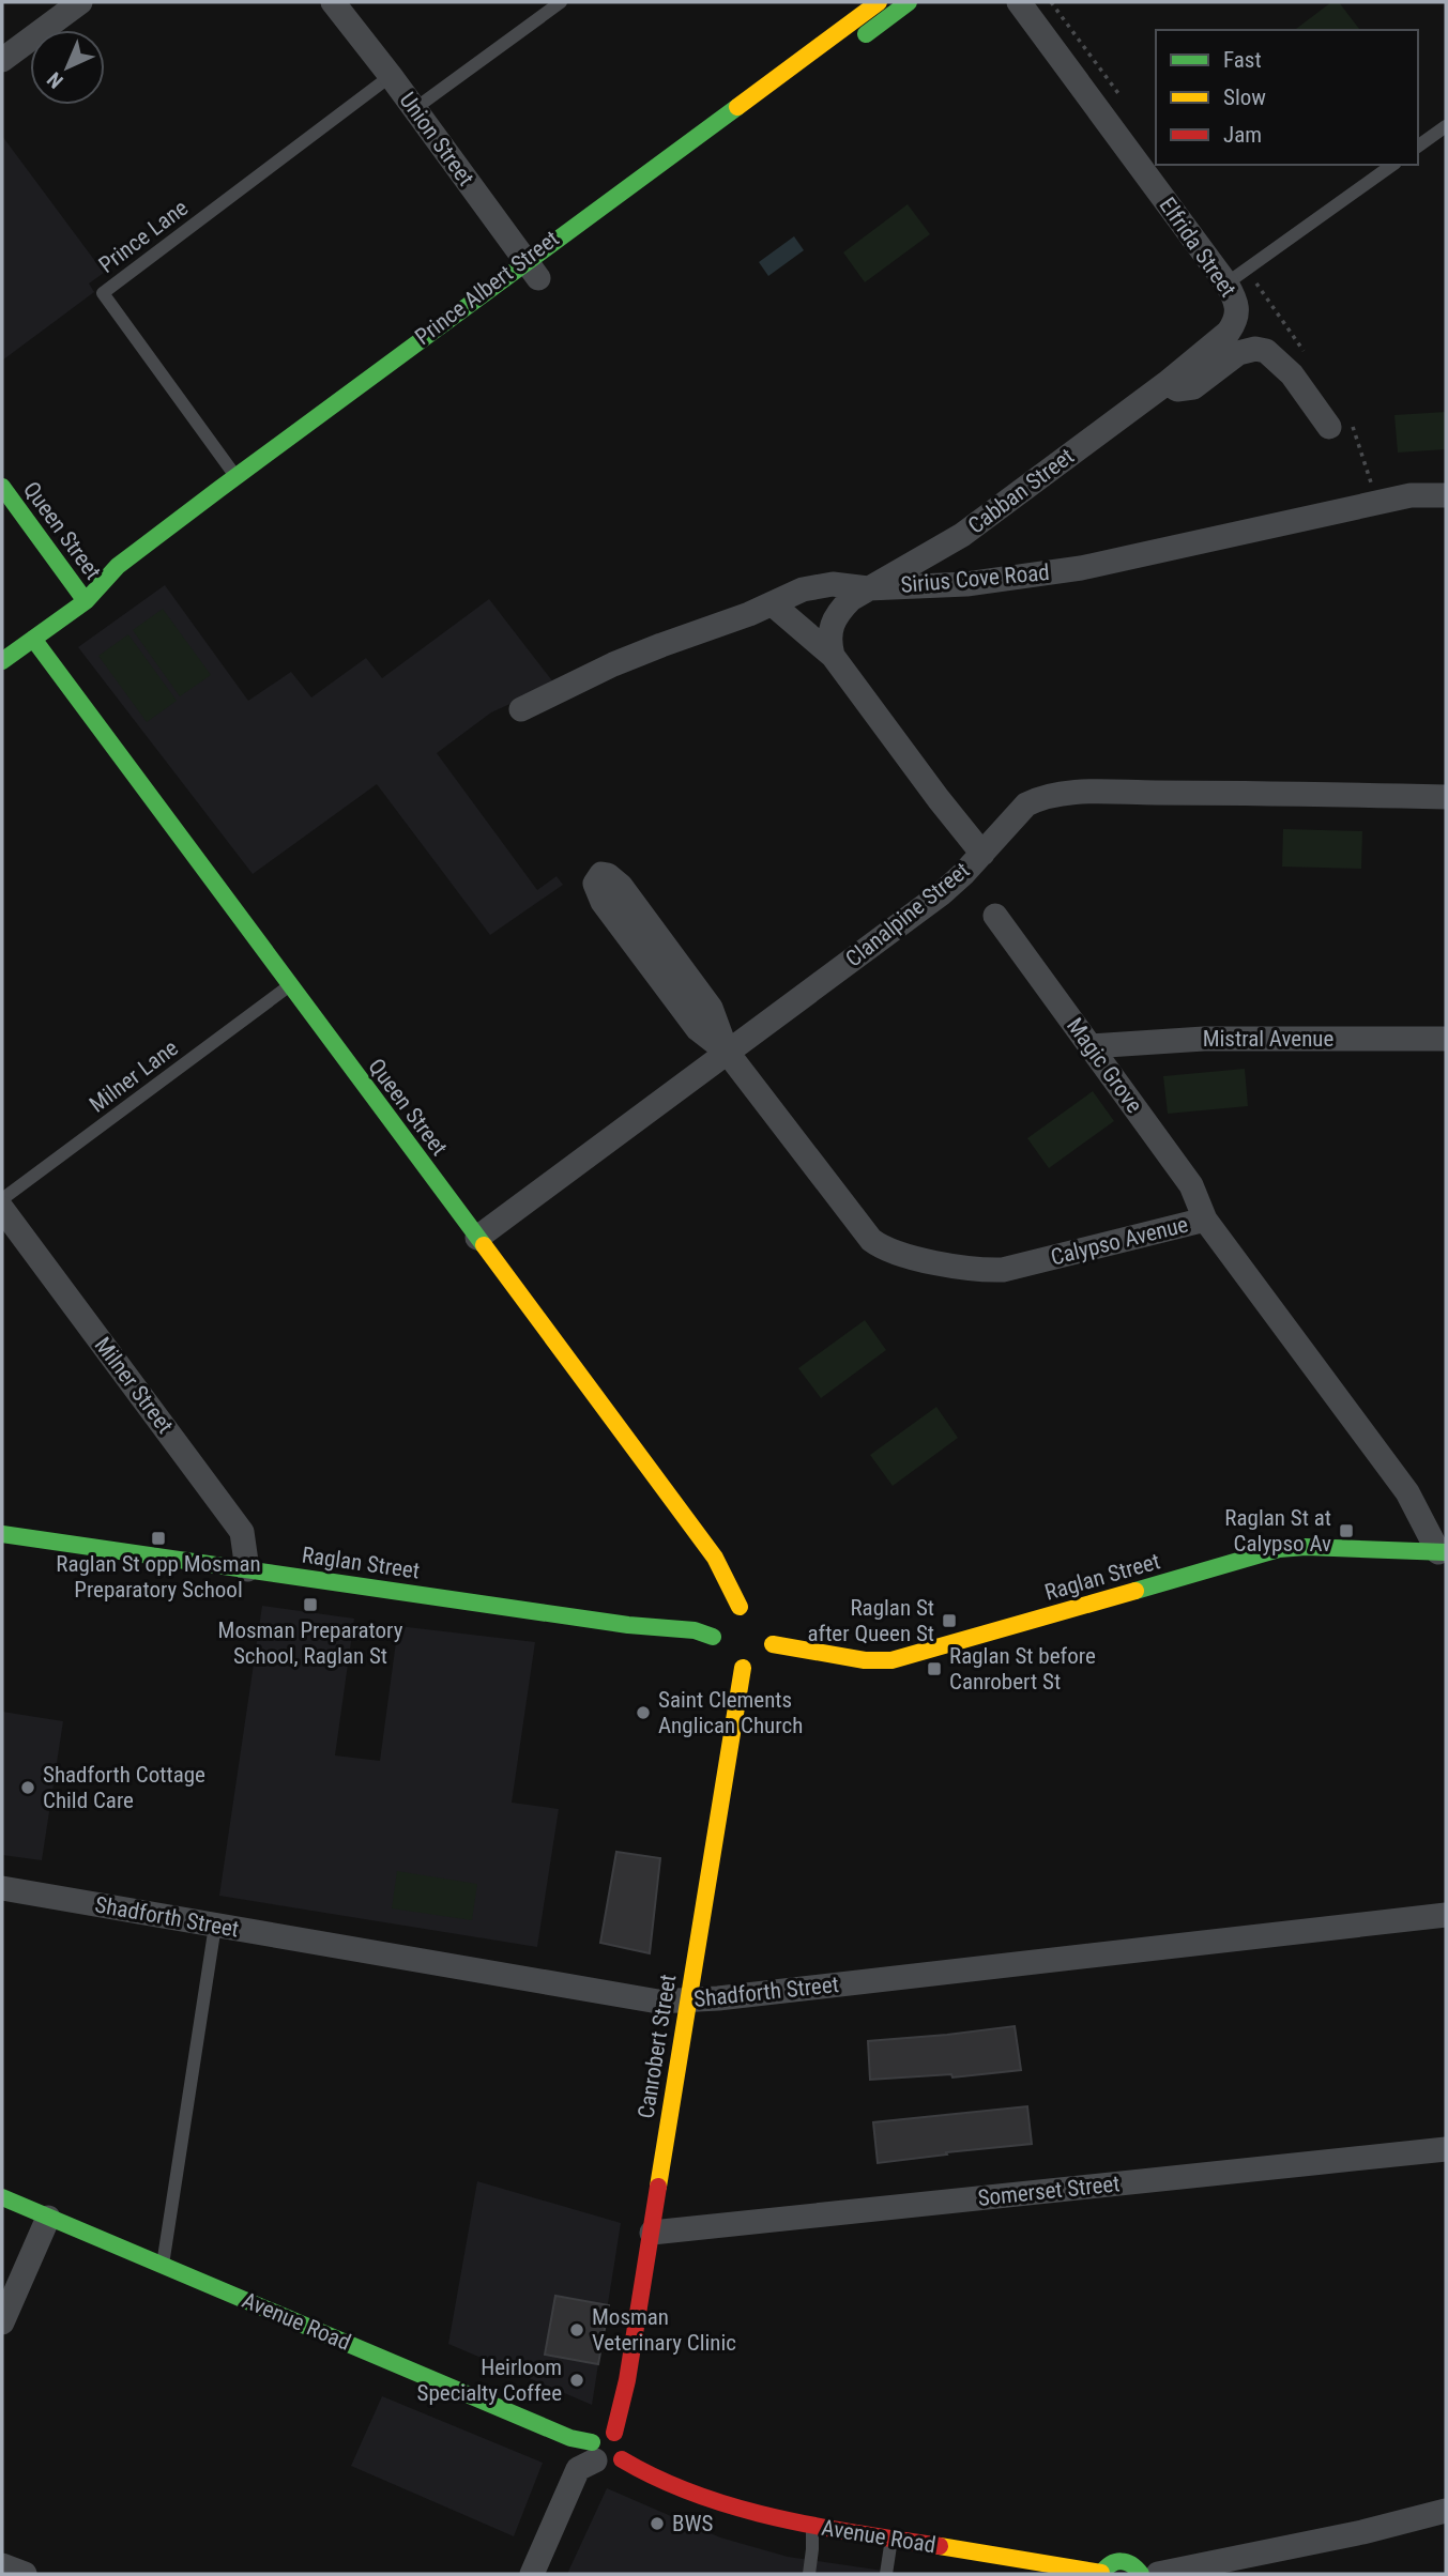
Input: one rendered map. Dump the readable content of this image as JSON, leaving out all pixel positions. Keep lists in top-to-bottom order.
{
  "streets": {
    "street": [
      "Union Street",
      "Elfrida Street",
      "Prince Albert Street",
      "Cabban Street",
      "Queen Street",
      "Sirius Cove Road",
      "Clanalpine Street",
      "Mistral Avenue",
      "Magic Grove",
      "Calypso Avenue",
      "Milner Street",
      "Raglan Street",
      "Shadforth Street",
      "Canrobert Street",
      "Somerset Street",
      "Avenue Road"
    ],
    "lane": ["Prince Lane", "Milner Lane"]
  },
  "crossings": [
    ["Union Street", "Prince Lane"],
    ["Union Street", "Prince Albert Street"],
    ["Prince Lane", "Prince Albert Street"],
    ["Elfrida Street", "Cabban Street"],
    ["Prince Albert Street", "Queen Street"],
    ["Cabban Street", "Sirius Cove Road"],
    ["Queen Street", "Clanalpine Street"],
    ["Queen Street", "Milner Lane"],
    ["Queen Street", "Raglan Street"],
    ["Queen Street", "Canrobert Street"],
    ["Clanalpine Street", "Calypso Avenue"],
    ["Mistral Avenue", "Magic Grove"],
    ["Magic Grove", "Calypso Avenue"],
    ["Calypso Avenue", "Raglan Street"],
    ["Milner Street", "Raglan Street"],
    ["Raglan Street", "Canrobert Street"],
    ["Shadforth Street", "Canrobert Street"],
    ["Canrobert Street", "Somerset Street"],
    ["Canrobert Street", "Avenue Road"]
  ],
  "places": {
    "transit": [
      "Raglan St at Calypso Av",
      "Raglan St opp Mosman Preparatory School",
      "Mosman Preparatory School, Raglan St",
      "Raglan St after Queen St",
      "Raglan St before Canrobert St"
    ],
    "other": [
      "Saint Clements Anglican Church",
      "Shadforth Cottage Child Care",
      "Mosman Veterinary Clinic",
      "Heirloom Specialty Coffee",
      "BWS"
    ]
  },
  "legend": ["Fast", "Slow", "Jam"],
  "north": "bottom left"
}
